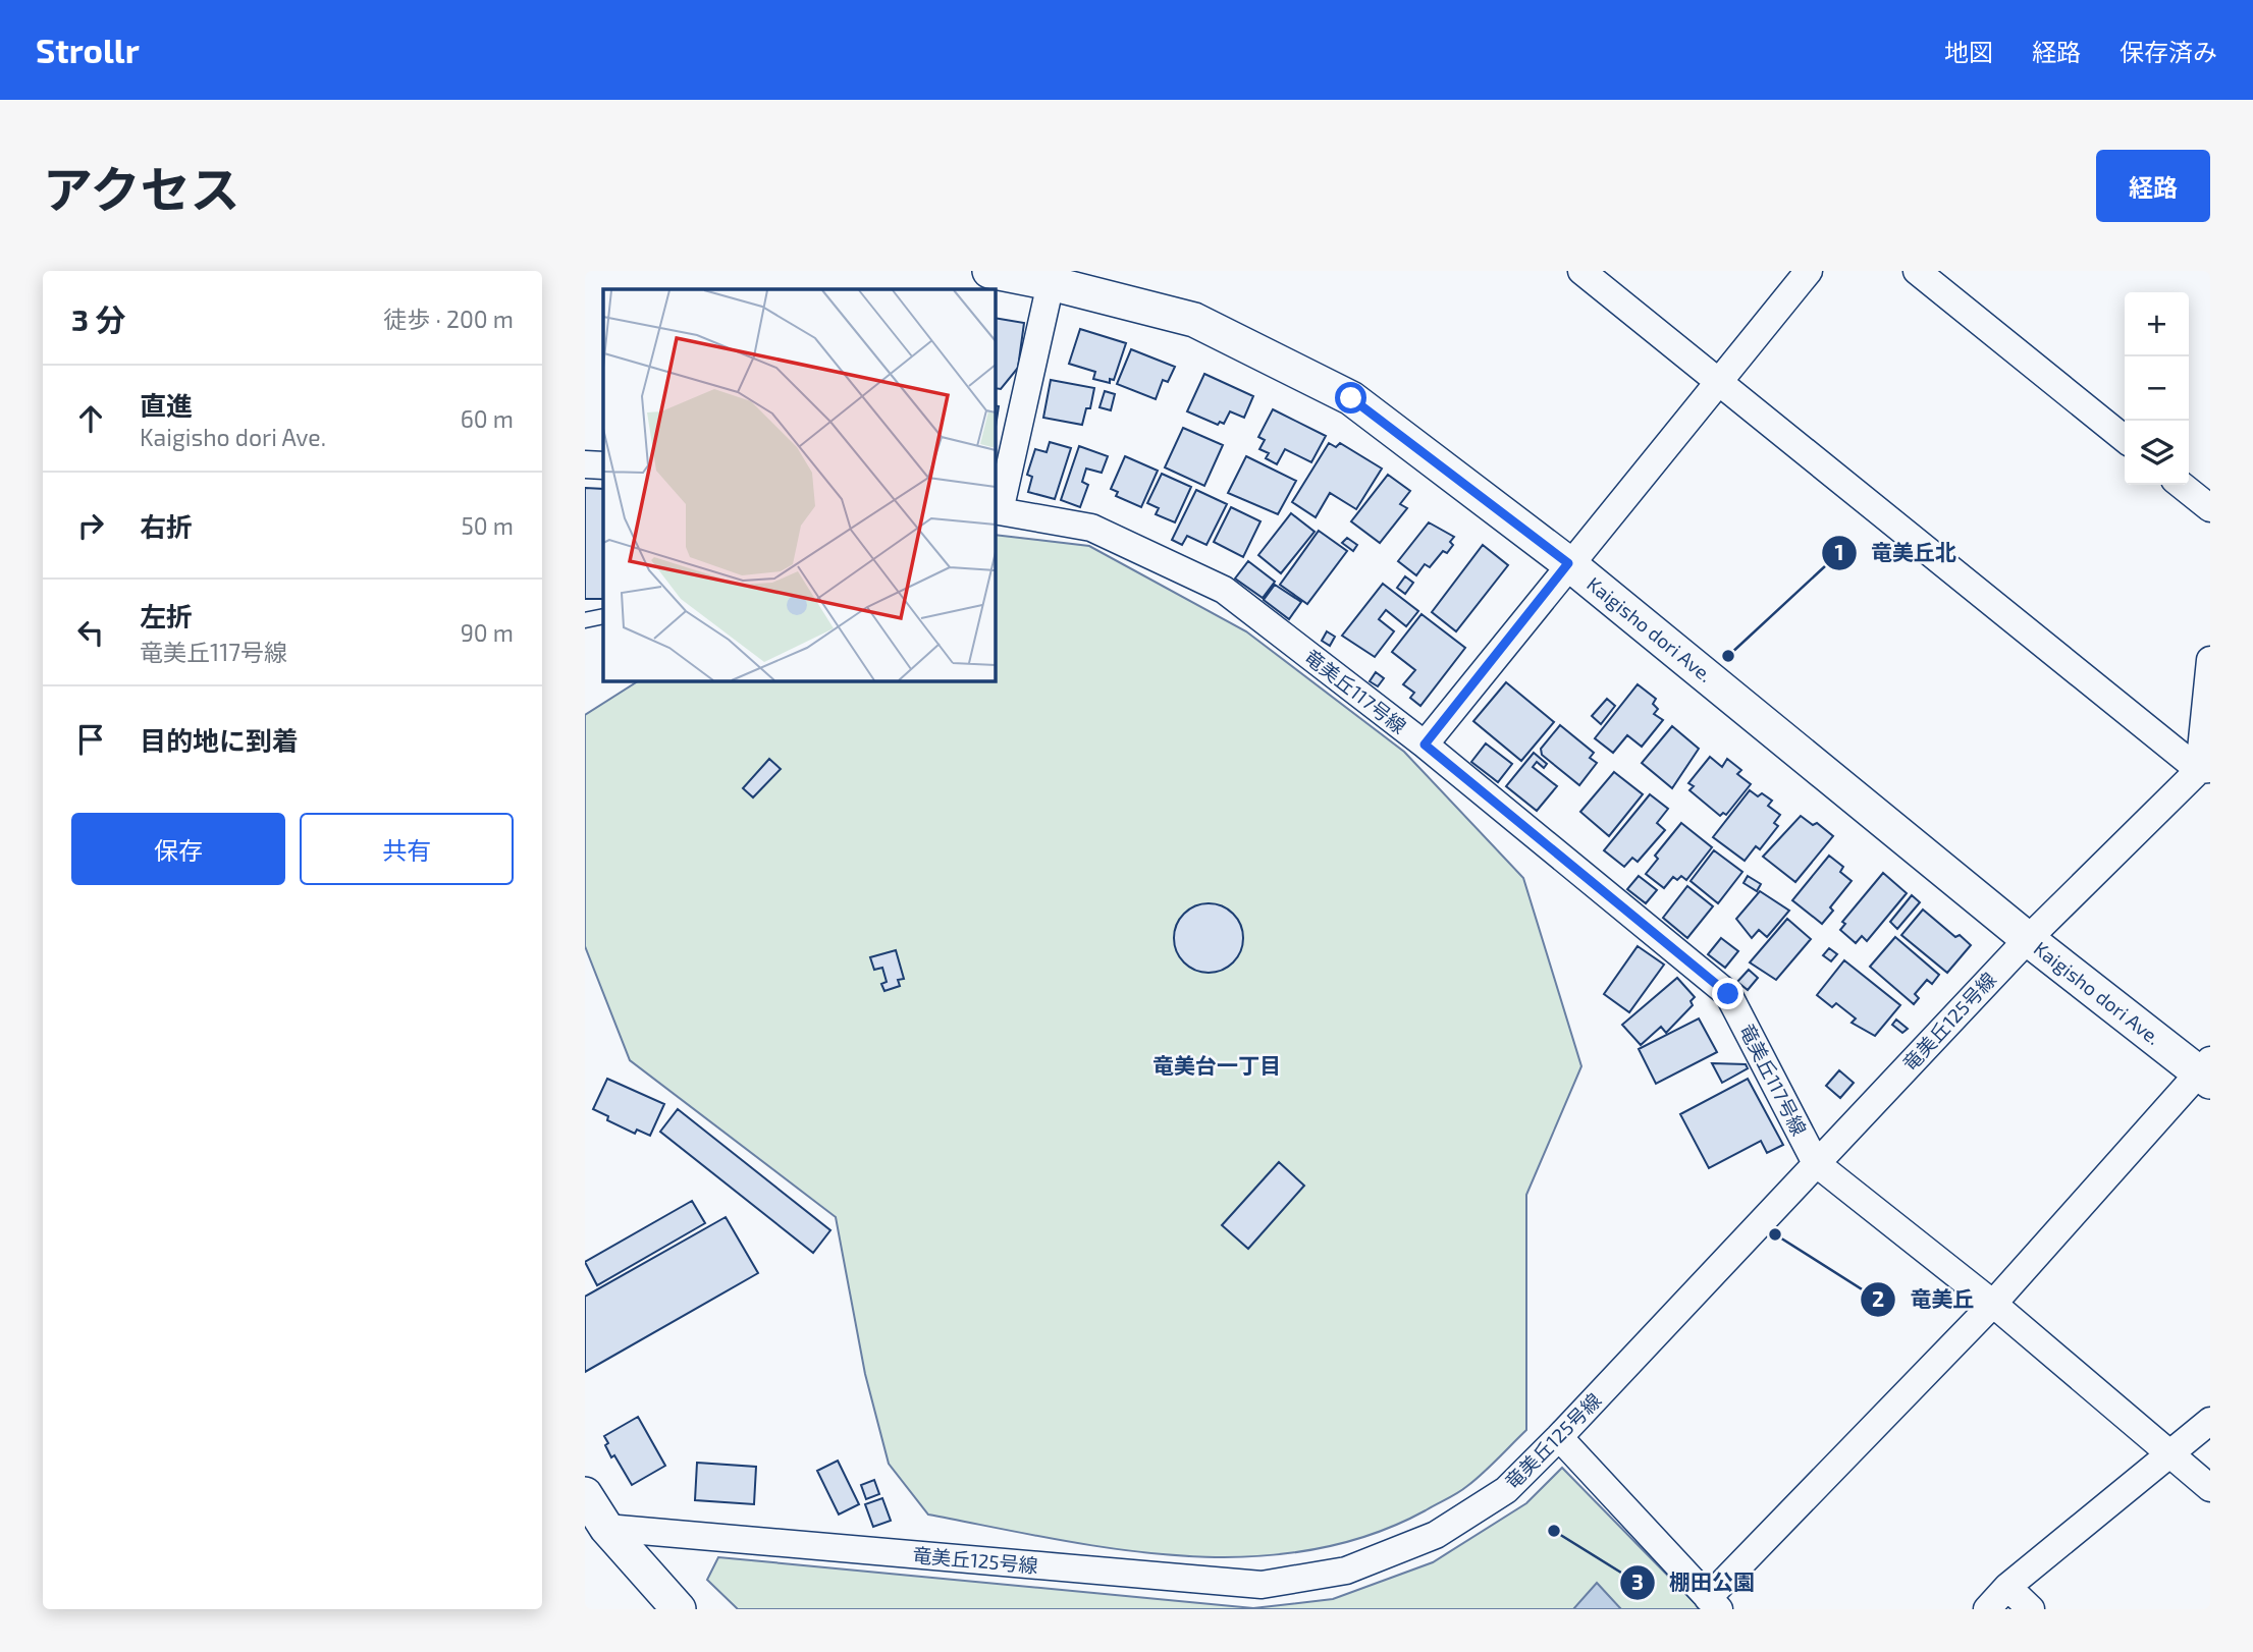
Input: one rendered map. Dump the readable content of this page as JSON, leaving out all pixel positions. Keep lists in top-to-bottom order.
{
  "streets": {
    "street": ["Kaigisho dori Ave.", "竜美丘117号線", "竜美丘125号線"]
  },
  "crossings": [
    ["Kaigisho dori Ave.", "竜美丘125号線"],
    ["竜美丘117号線", "竜美丘125号線"]
  ],
  "districts": ["竜美台一丁目"],
  "places": ["竜美丘北", "竜美丘", "棚田公園"],
  "page": {
    "header": "Strollr",
    "nav": ["地図", "経路", "保存済み"],
    "title": "アクセス",
    "buttons": [
      "経路",
      ["保存", "共有"]
    ],
    "heading": ["3 分", "徒歩 · 200 m"],
    "map_buttons": ["+", "−"],
    "list": [
      ["直進", "Kaigisho dori Ave.", "60 m"],
      ["右折", "50 m"],
      ["左折", "竜美丘117号線", "90 m"],
      "目的地に到着"
    ]
  }
}
